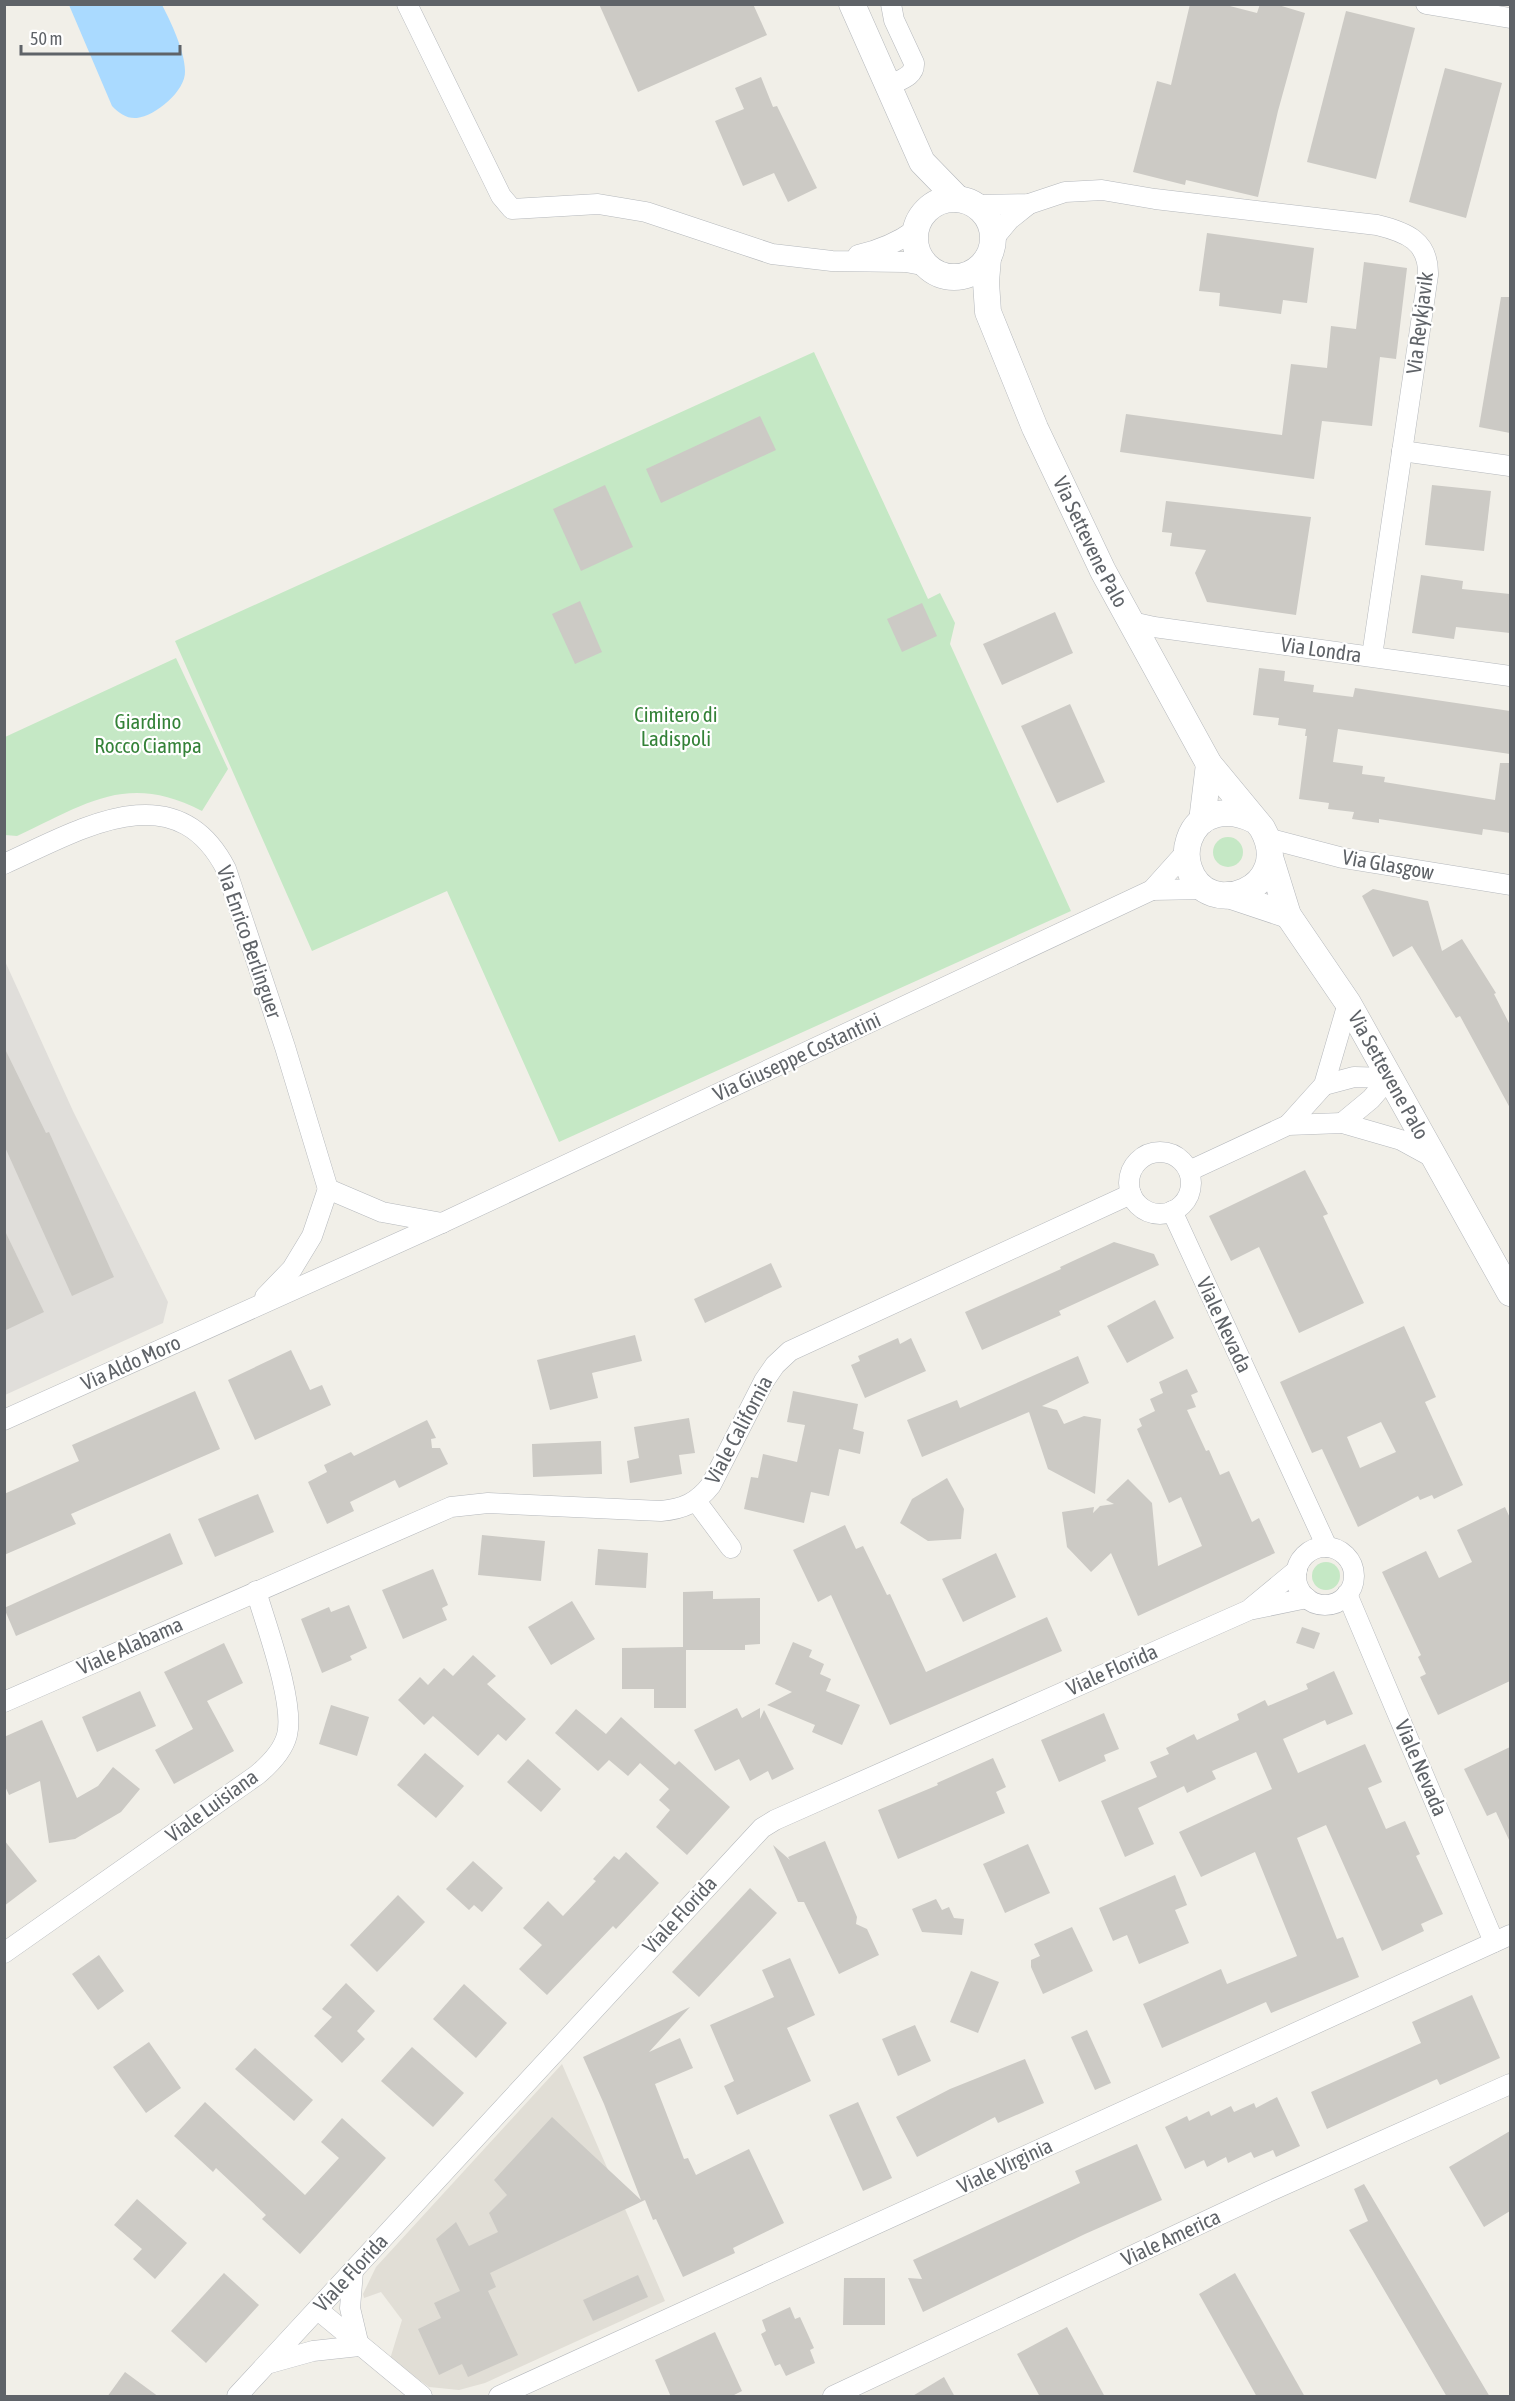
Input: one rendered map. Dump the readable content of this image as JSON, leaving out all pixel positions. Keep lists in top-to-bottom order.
{
  "streets": {
    "street": [
      "Via Reykjavik",
      "Via Settevene Palo",
      "Via Londra",
      "Via Glasgow",
      "Via Enrico Berlinguer",
      "Via Giuseppe Costantini",
      "Viale Nevada",
      "Via Aldo Moro",
      "Viale California",
      "Viale Alabama",
      "Viale Florida",
      "Viale Luisiana",
      "Viale Virginia",
      "Viale America"
    ]
  },
  "crossings": [
    ["Via Reykjavik", "Via Settevene Palo"],
    ["Via Reykjavik", "Via Londra"],
    ["Via Settevene Palo", "Via Londra"],
    ["Via Settevene Palo", "Via Glasgow"],
    ["Via Giuseppe Costantini", "Via Aldo Moro"],
    ["Viale Nevada", "Viale California"],
    ["Viale Nevada", "Viale Florida"],
    ["Viale Nevada", "Viale Virginia"],
    ["Viale California", "Viale Alabama"],
    ["Viale California", "Viale Luisiana"],
    ["Viale Alabama", "Viale Luisiana"]
  ],
  "parks": ["Cimitero di Ladispoli", "Giardino Rocco Ciampa"],
  "scale_bar": "50 m"
}
